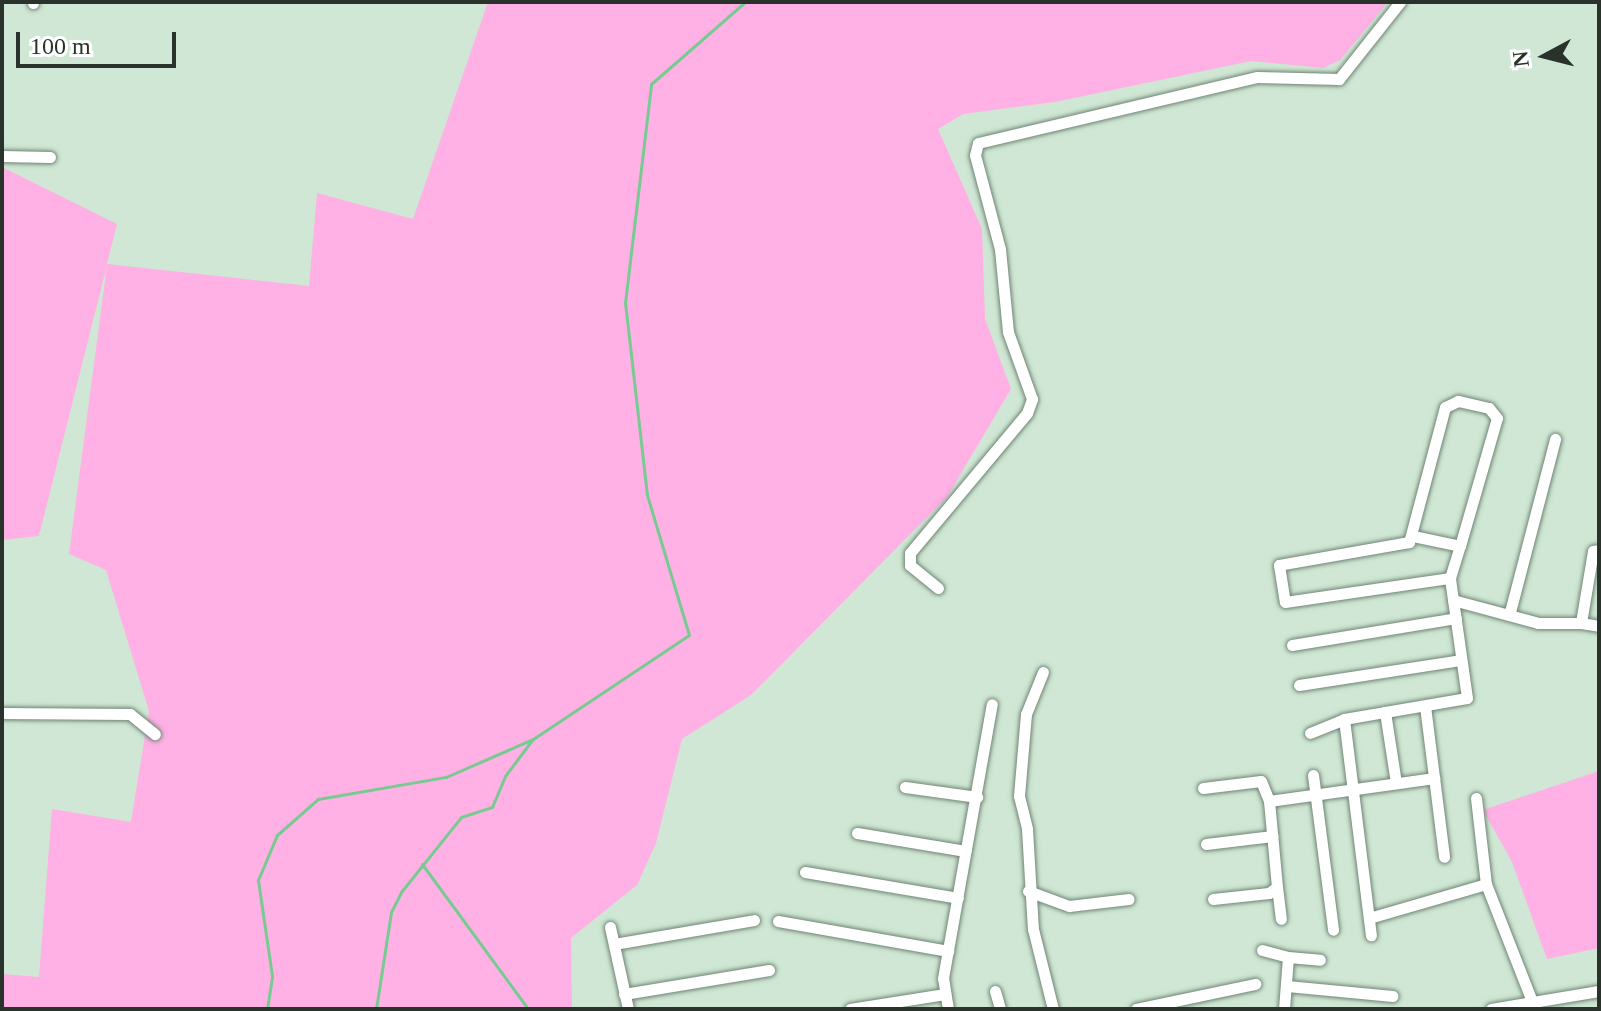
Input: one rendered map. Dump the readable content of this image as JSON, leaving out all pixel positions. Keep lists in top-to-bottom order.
{
  "scale_bar": "100 m",
  "north": "left"
}
